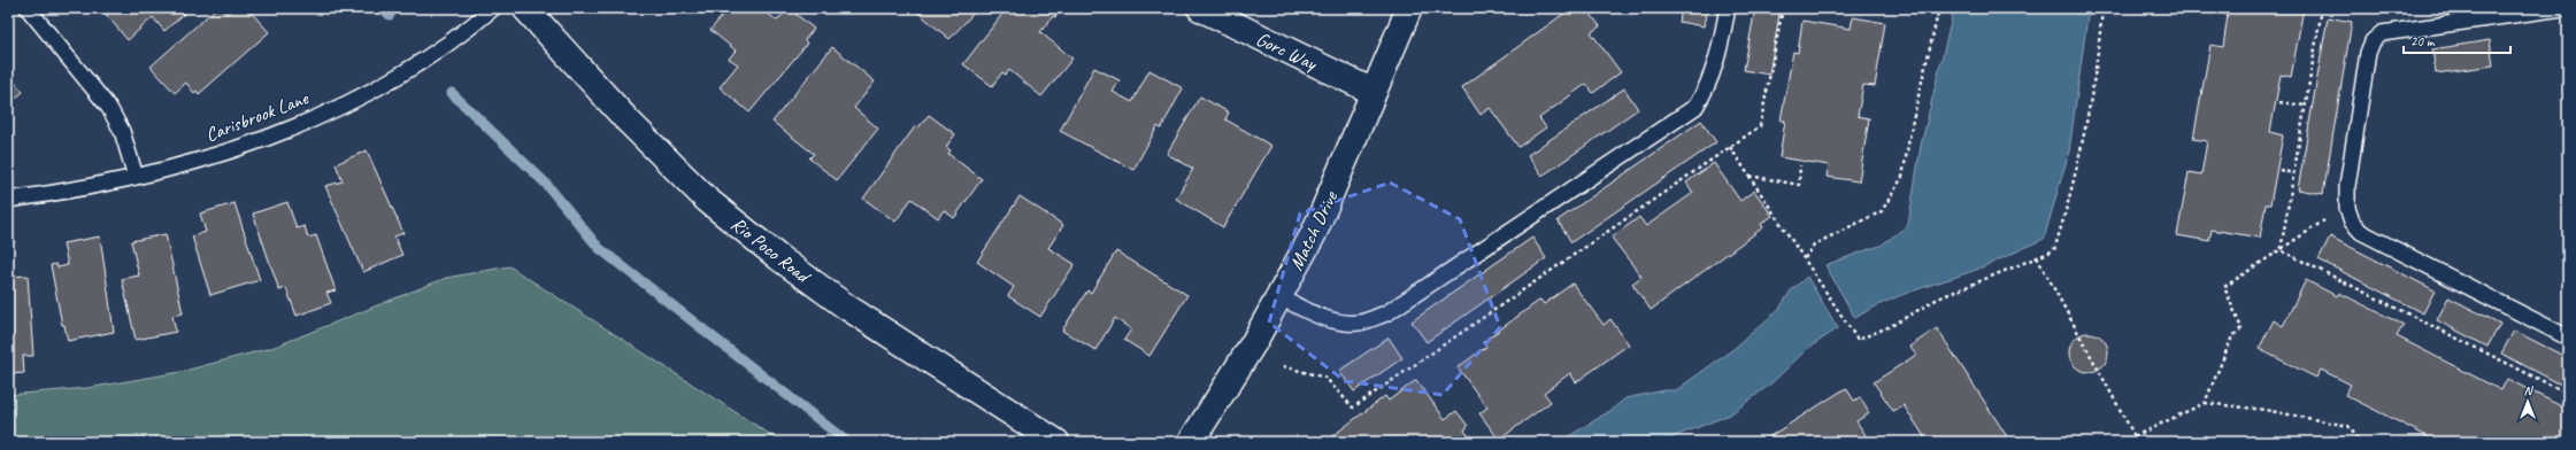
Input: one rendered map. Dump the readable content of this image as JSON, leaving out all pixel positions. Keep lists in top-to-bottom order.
{
  "streets": {
    "street": ["Gorc Way", "Match Drive", "Rio Poco Road"],
    "lane": ["Carisbrook Lane"]
  },
  "crossings": [
    ["Gorc Way", "Match Drive"]
  ],
  "scale_bar": "20 m",
  "north": "top"
}
